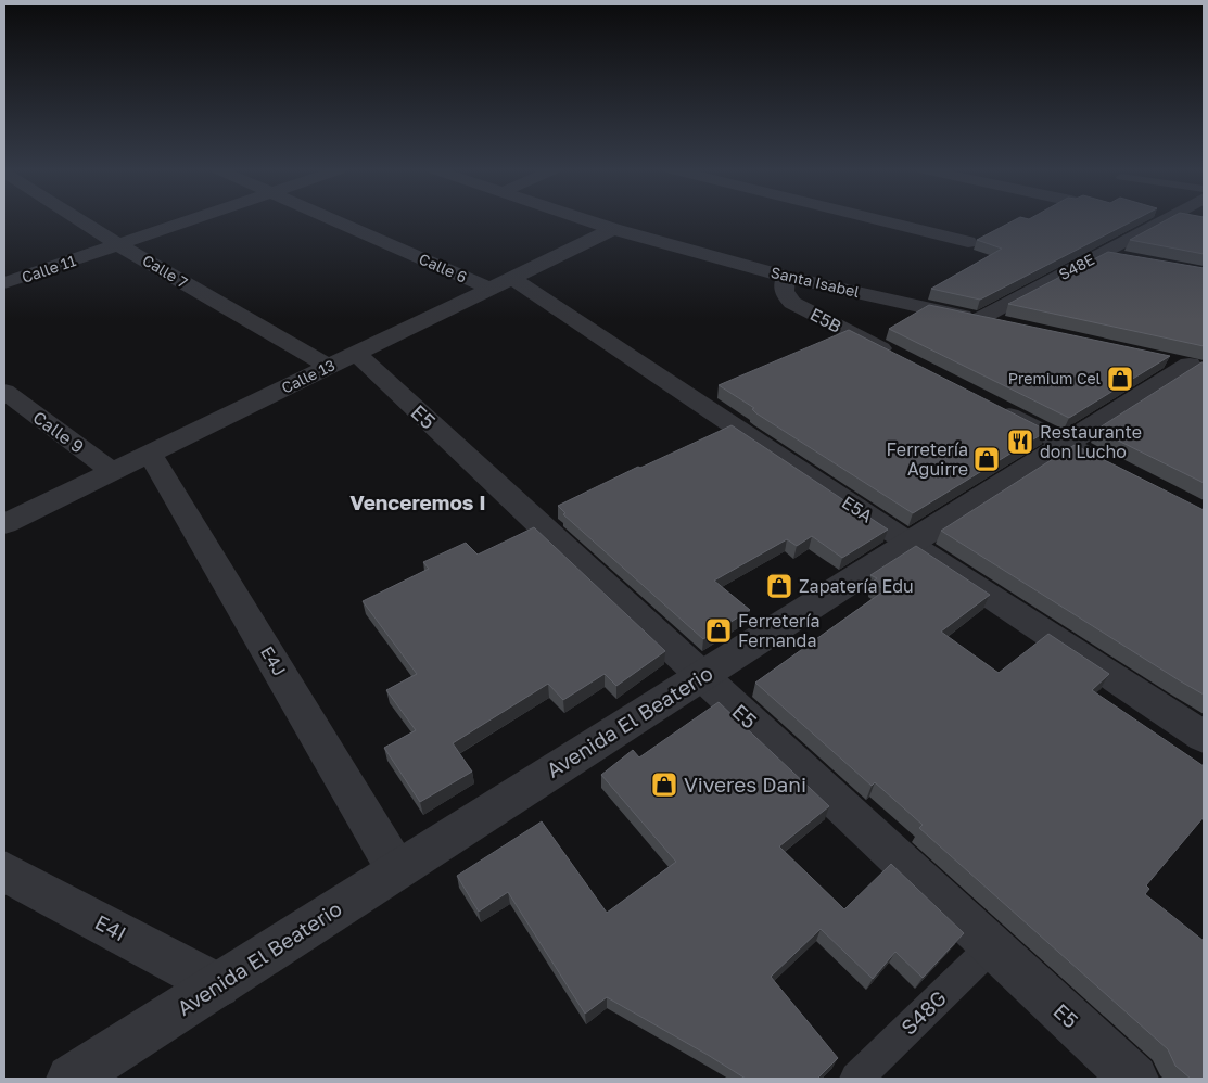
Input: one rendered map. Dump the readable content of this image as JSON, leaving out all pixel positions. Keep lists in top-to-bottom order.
{
  "streets": {
    "street": [
      "S48E",
      "Calle 6",
      "Calle 11",
      "Calle 7",
      "Santa Isabel",
      "E5B",
      "Calle 13",
      "E5",
      "Calle 9",
      "E5A",
      "E4J",
      "Avenida El Beaterio",
      "E4I"
    ],
    "lane": ["S48G"]
  },
  "crossings": [
    ["S48E", "Santa Isabel"],
    ["Calle 6", "Calle 13"],
    ["Calle 11", "Calle 7"],
    ["Calle 7", "Calle 13"],
    ["Calle 7", "E5"],
    ["Santa Isabel", "E5B"],
    ["Santa Isabel", "Calle 13"],
    ["Calle 13", "E5"],
    ["Calle 13", "Calle 9"],
    ["Calle 13", "E5A"],
    ["Calle 13", "E4J"],
    ["E5", "Avenida El Beaterio"],
    ["E5", "S48G"],
    ["E5A", "Avenida El Beaterio"],
    ["E4J", "Avenida El Beaterio"],
    ["Avenida El Beaterio", "E4I"]
  ],
  "districts": ["Venceremos I"],
  "places": {
    "shop": [
      "Premium Cel",
      "Ferretería Aguirre",
      "Zapatería Edu",
      "Ferretería Fernanda",
      "Viveres Dani"
    ],
    "restaurant": ["Restaurante don Lucho"]
  }
}
